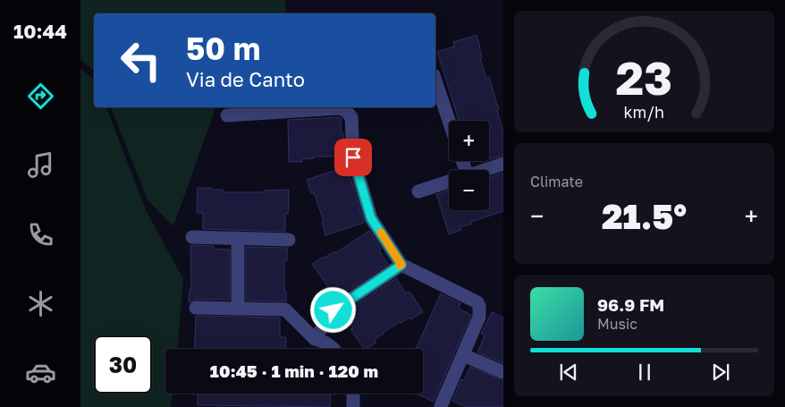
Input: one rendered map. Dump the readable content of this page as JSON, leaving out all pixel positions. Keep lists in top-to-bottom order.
{
  "page": {
    "tabs": "10:44",
    "turn": ["50 m", "Via de Canto"],
    "map_buttons": ["+", "−"],
    "tile": "Climate",
    "heat": ["−", "21.5°", "+"],
    "song": ["96.9 FM", "Music"],
    "limit": "30",
    "trip": "10:45 · 1 min · 120 m",
    "gauge": ["23", "km/h"]
  }
}
